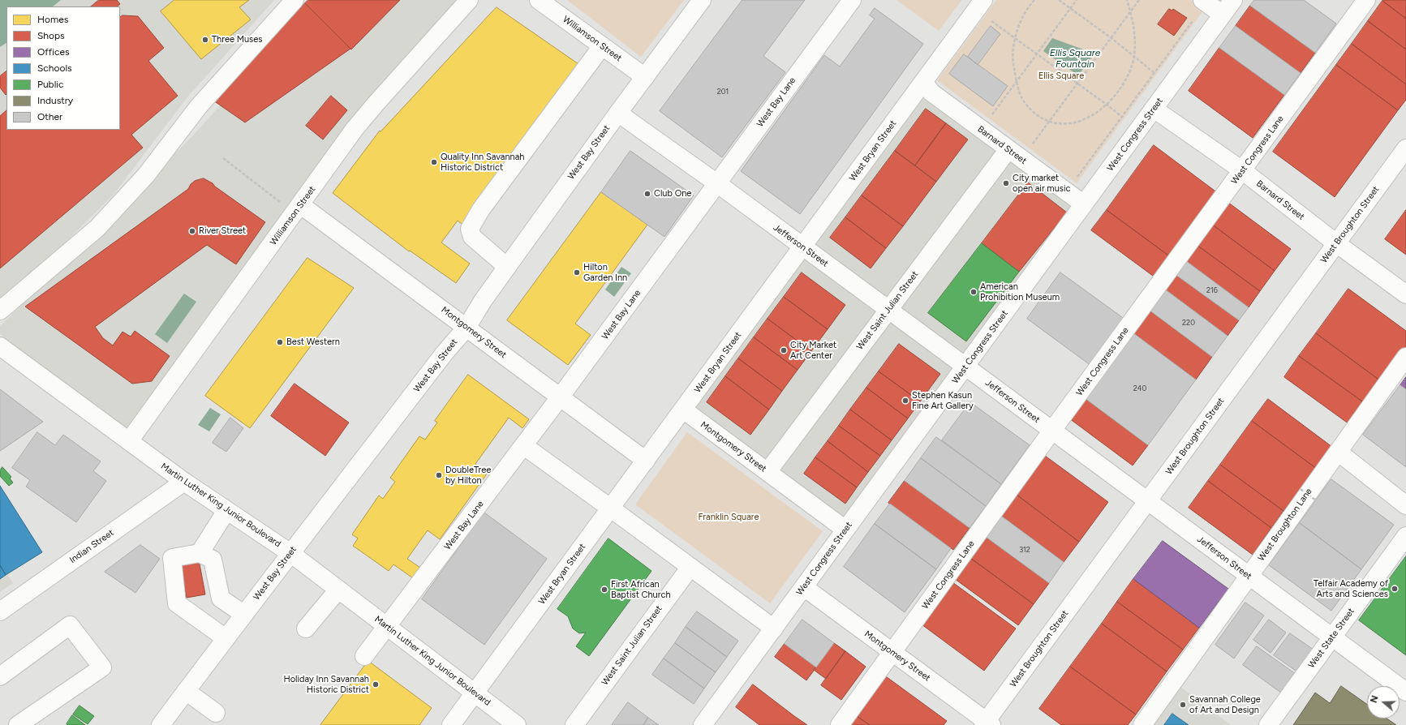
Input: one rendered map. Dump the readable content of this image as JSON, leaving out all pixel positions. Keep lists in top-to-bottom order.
{
  "streets": {
    "street": [
      "Williamson Street",
      "West Bay Lane",
      "West Congress Street",
      "Barnard Street",
      "West Congress Lane",
      "West Bryan Street",
      "West Bay Street",
      "West Broughton Street",
      "Jefferson Street",
      "West Saint Julian Street",
      "Montgomery Street",
      "Martin Luther King Junior Boulevard",
      "West Broughton Lane",
      "Indian Street",
      "West State Street"
    ]
  },
  "crossings": [
    ["Williamson Street", "West Bay Street"],
    ["Williamson Street", "Montgomery Street"],
    ["Williamson Street", "Martin Luther King Junior Boulevard"],
    ["West Bay Lane", "Jefferson Street"],
    ["West Bay Lane", "Montgomery Street"],
    ["West Bay Lane", "Martin Luther King Junior Boulevard"],
    ["West Congress Street", "Barnard Street"],
    ["West Congress Street", "Jefferson Street"],
    ["West Congress Street", "Montgomery Street"],
    ["Barnard Street", "West Congress Lane"],
    ["Barnard Street", "West Bryan Street"],
    ["Barnard Street", "West Broughton Street"],
    ["Barnard Street", "West Saint Julian Street"],
    ["West Congress Lane", "Jefferson Street"],
    ["West Congress Lane", "Montgomery Street"],
    ["West Bryan Street", "Jefferson Street"],
    ["West Bryan Street", "Montgomery Street"],
    ["West Bryan Street", "Martin Luther King Junior Boulevard"],
    ["West Bay Street", "Jefferson Street"],
    ["West Bay Street", "Montgomery Street"],
    ["West Bay Street", "Martin Luther King Junior Boulevard"],
    ["West Broughton Street", "Jefferson Street"],
    ["West Broughton Street", "Montgomery Street"],
    ["Jefferson Street", "West Saint Julian Street"],
    ["Jefferson Street", "West Broughton Lane"],
    ["Jefferson Street", "West State Street"],
    ["West Saint Julian Street", "Montgomery Street"],
    ["Martin Luther King Junior Boulevard", "Indian Street"]
  ],
  "water": ["Ellis Square Fountain"],
  "parks": ["Ellis Square", "Franklin Square"],
  "places": [
    "Three Muses",
    "Quality Inn Savannah Historic District",
    "City market open air music",
    "Club One",
    "River Street",
    "Hilton Garden Inn",
    "American Prohibition Museum",
    "Best Western",
    "City Market Art Center",
    "Stephen Kasun Fine Art Gallery",
    "DoubleTree by Hilton",
    "Telfair Academy of Arts and Sciences",
    "First African Baptist Church",
    "Holiday Inn Savannah Historic District",
    "Savannah College of Art and Design"
  ],
  "house_numbers": [
    "201",
    "216",
    "220",
    "240",
    "312"
  ],
  "legend": [
    "Homes",
    "Shops",
    "Offices",
    "Schools",
    "Public",
    "Industry",
    "Other"
  ],
  "north": "left"
}
